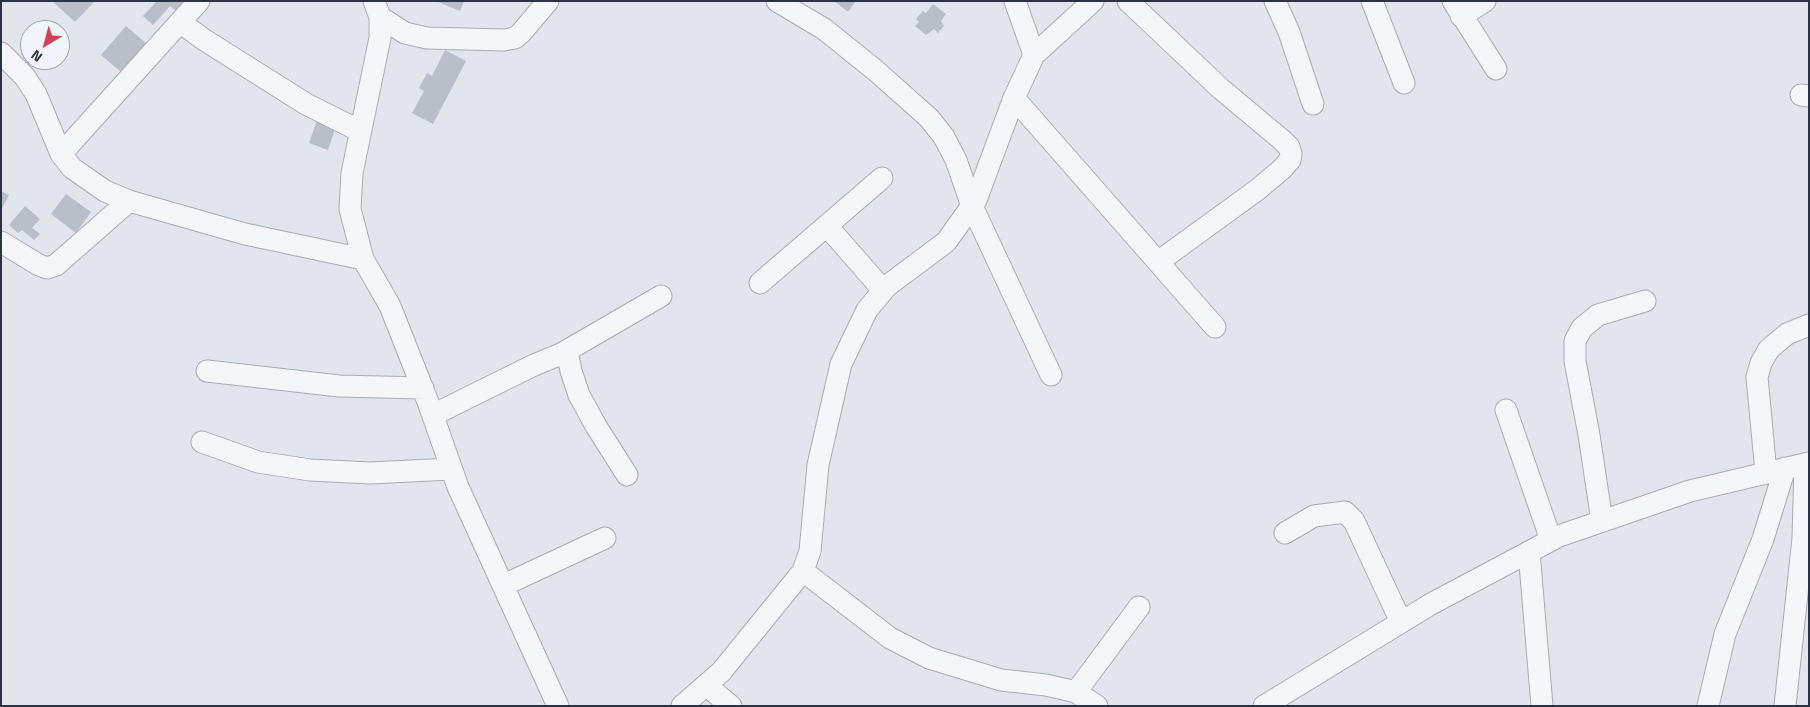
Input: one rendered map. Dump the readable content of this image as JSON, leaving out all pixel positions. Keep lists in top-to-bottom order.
{
  "north": "bottom left"
}
